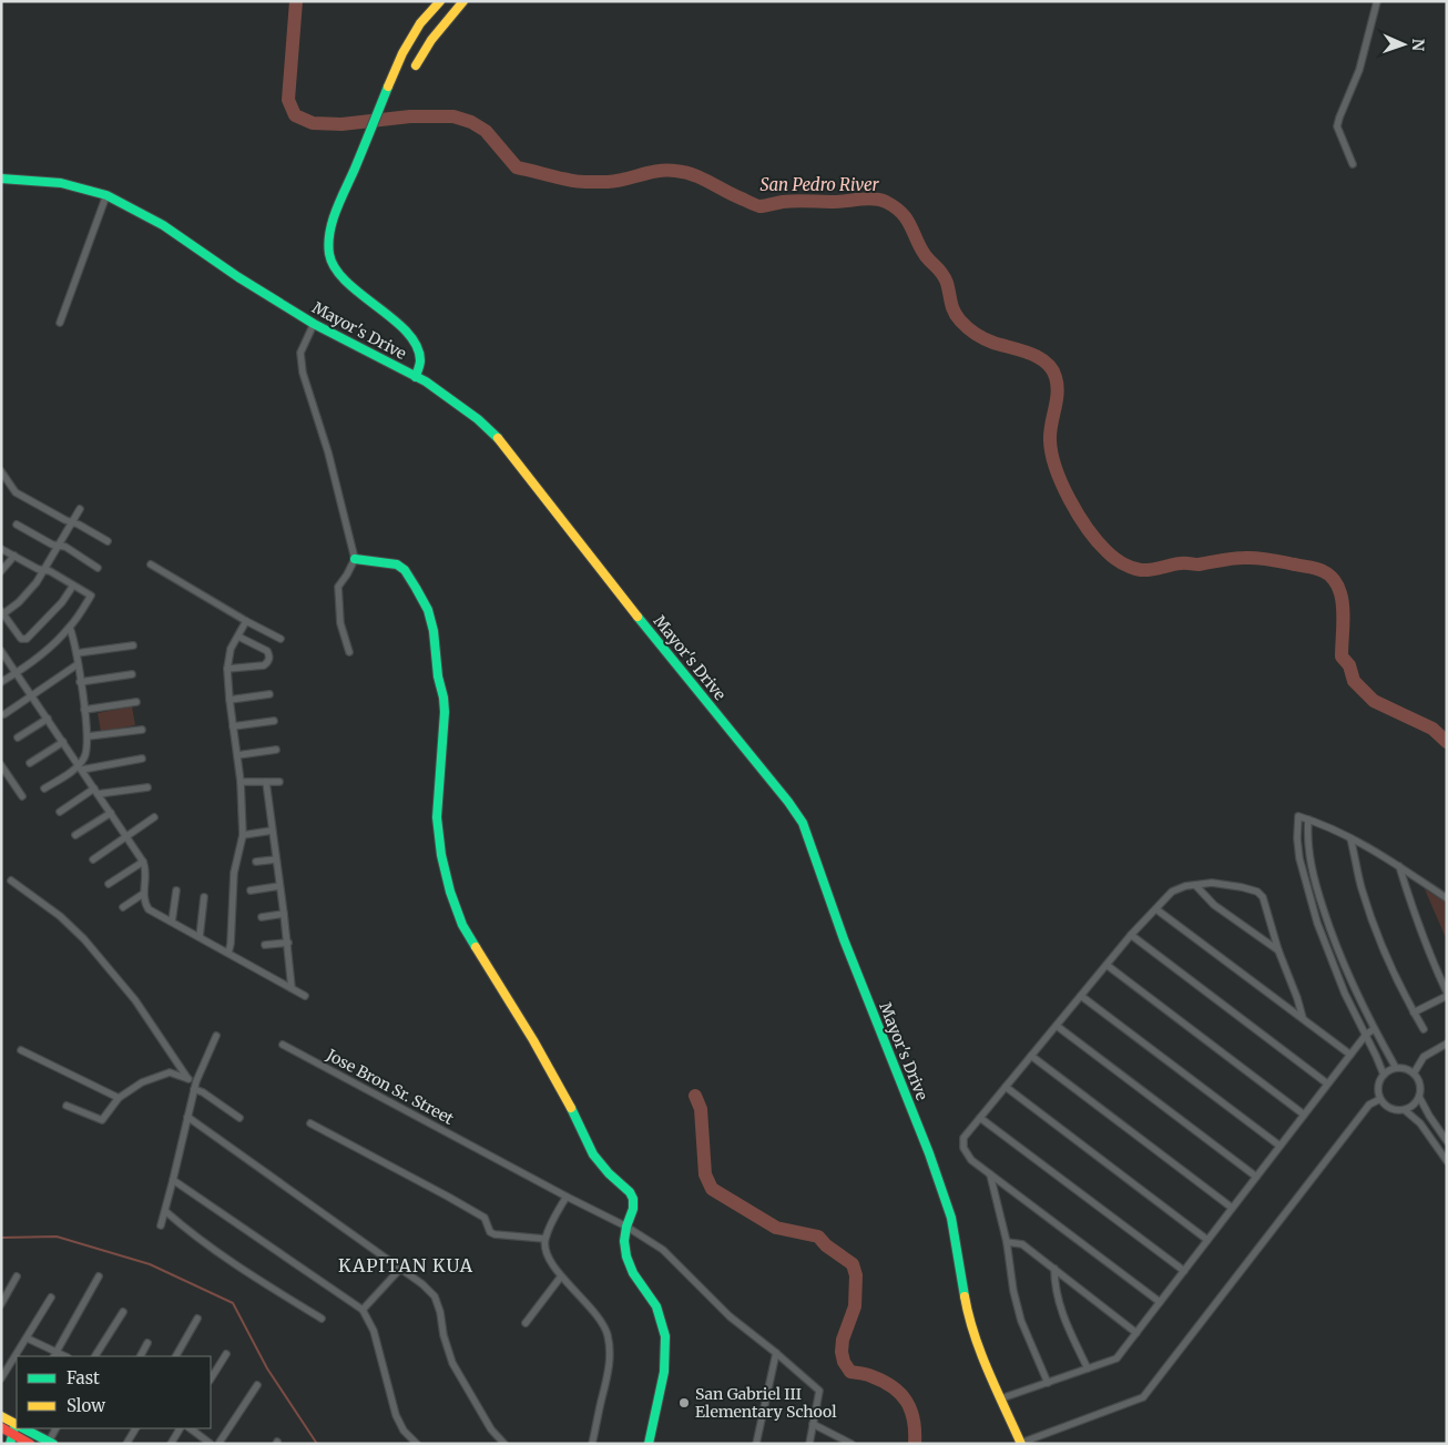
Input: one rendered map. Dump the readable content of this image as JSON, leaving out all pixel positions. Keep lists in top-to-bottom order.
{
  "streets": {
    "street": ["Mayor's Drive", "Jose Bron Sr. Street"]
  },
  "districts": ["KAPITAN KUA"],
  "water": ["San Pedro River"],
  "places": ["San Gabriel III Elementary School"],
  "legend": ["Fast", "Slow"],
  "north": "right"
}
